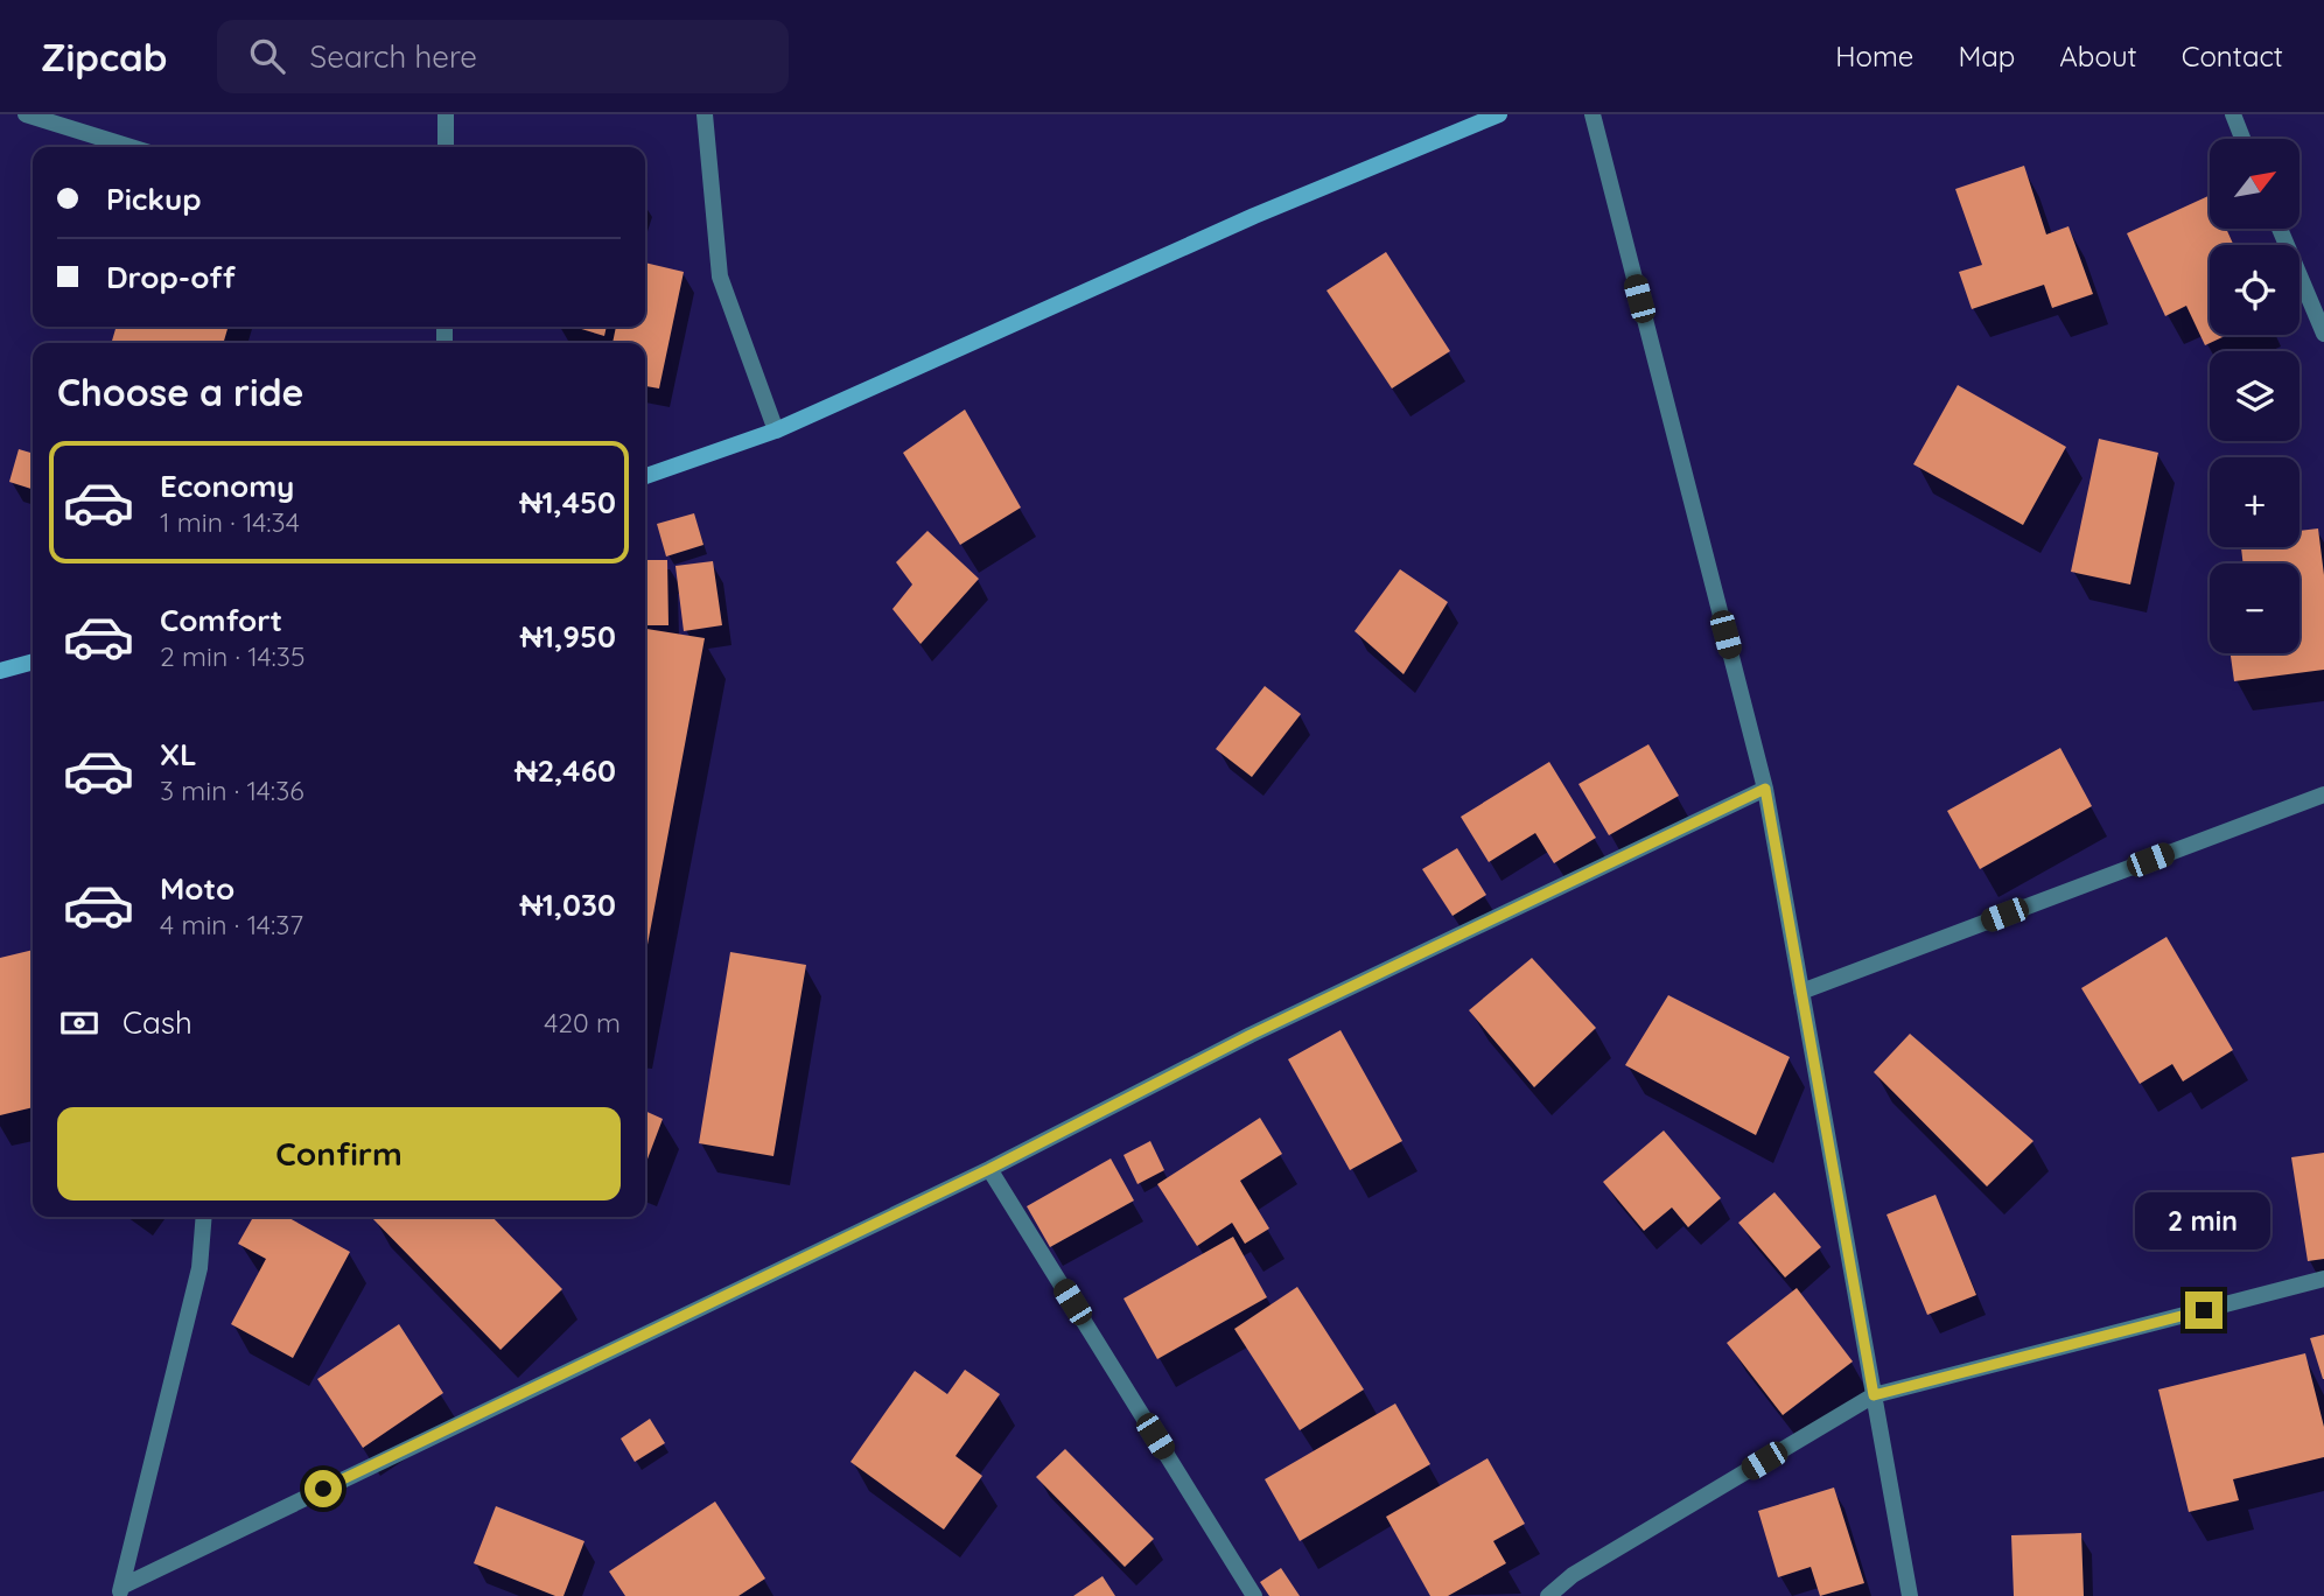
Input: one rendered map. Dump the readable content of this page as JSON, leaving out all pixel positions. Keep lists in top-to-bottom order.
{
  "north": "top right",
  "page": {
    "header": "Zipcab",
    "search": "Search here",
    "nav": [
      "Home",
      "Map",
      "About",
      "Contact"
    ],
    "map_buttons": ["+", "−"],
    "banner": ["Pickup", "Drop-off"],
    "heading": "Choose a ride",
    "list": [
      {
        "name": "Economy",
        "note": "1 min · 14:34",
        "value": "₦1,450"
      },
      {
        "name": "Comfort",
        "note": "2 min · 14:35",
        "value": "₦1,950"
      },
      {
        "name": "XL",
        "note": "3 min · 14:36",
        "value": "₦2,460"
      },
      {
        "name": "Moto",
        "note": "4 min · 14:37",
        "value": "₦1,030"
      }
    ],
    "pay": ["Cash", "420 m"],
    "buttons": "Confirm",
    "bubble": "2 min"
  }
}
